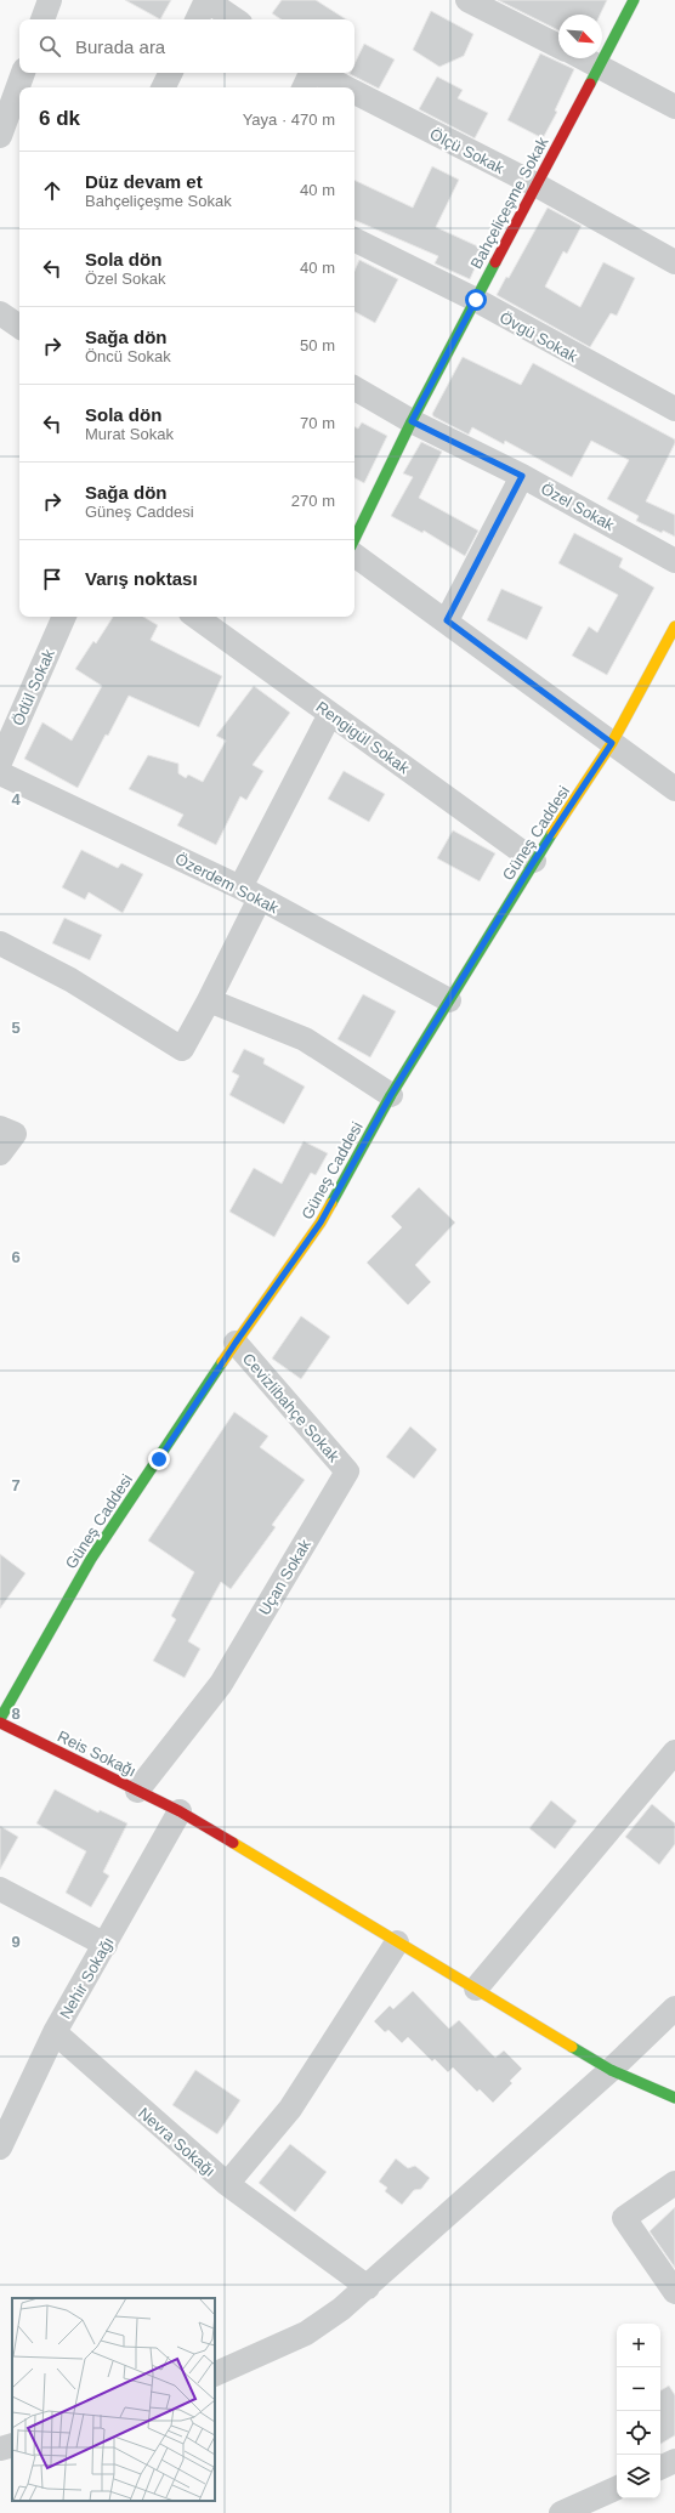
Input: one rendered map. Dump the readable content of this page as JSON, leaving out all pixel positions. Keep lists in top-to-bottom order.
{
  "streets": {
    "street": [
      "Ölçü Sokak",
      "Bahçeliçeşme Sokak",
      "Övgü Sokak",
      "Özel Sokak",
      "Ödül Sokak",
      "Rengigül Sokak",
      "Güneş Caddesi",
      "Özerdem Sokak",
      "Cevizlibahçe Sokak",
      "Uçan Sokak",
      "Reis Sokağı",
      "Nehir Sokağı",
      "Nevra Sokağı"
    ]
  },
  "crossings": [
    ["Ölçü Sokak", "Bahçeliçeşme Sokak"],
    ["Bahçeliçeşme Sokak", "Övgü Sokak"],
    ["Bahçeliçeşme Sokak", "Özel Sokak"],
    ["Rengigül Sokak", "Güneş Caddesi"],
    ["Güneş Caddesi", "Özerdem Sokak"],
    ["Güneş Caddesi", "Cevizlibahçe Sokak"],
    ["Cevizlibahçe Sokak", "Uçan Sokak"],
    ["Uçan Sokak", "Reis Sokağı"],
    ["Reis Sokağı", "Nehir Sokağı"],
    ["Reis Sokağı", "Nevra Sokağı"],
    ["Nehir Sokağı", "Nevra Sokağı"]
  ],
  "north": "bottom right",
  "page": {
    "search": "Burada ara",
    "heading": ["6 dk", "Yaya · 470 m"],
    "list": [
      ["Düz devam et", "Bahçeliçeşme Sokak", "40 m"],
      ["Sola dön", "Özel Sokak", "40 m"],
      ["Sağa dön", "Öncü Sokak", "50 m"],
      ["Sola dön", "Murat Sokak", "70 m"],
      ["Sağa dön", "Güneş Caddesi", "270 m"],
      "Varış noktası"
    ],
    "map_buttons": ["+", "−"]
  },
  "grid": {
    "rows": [
      "4",
      "5",
      "6",
      "7",
      "8",
      "9"
    ]
  }
}
